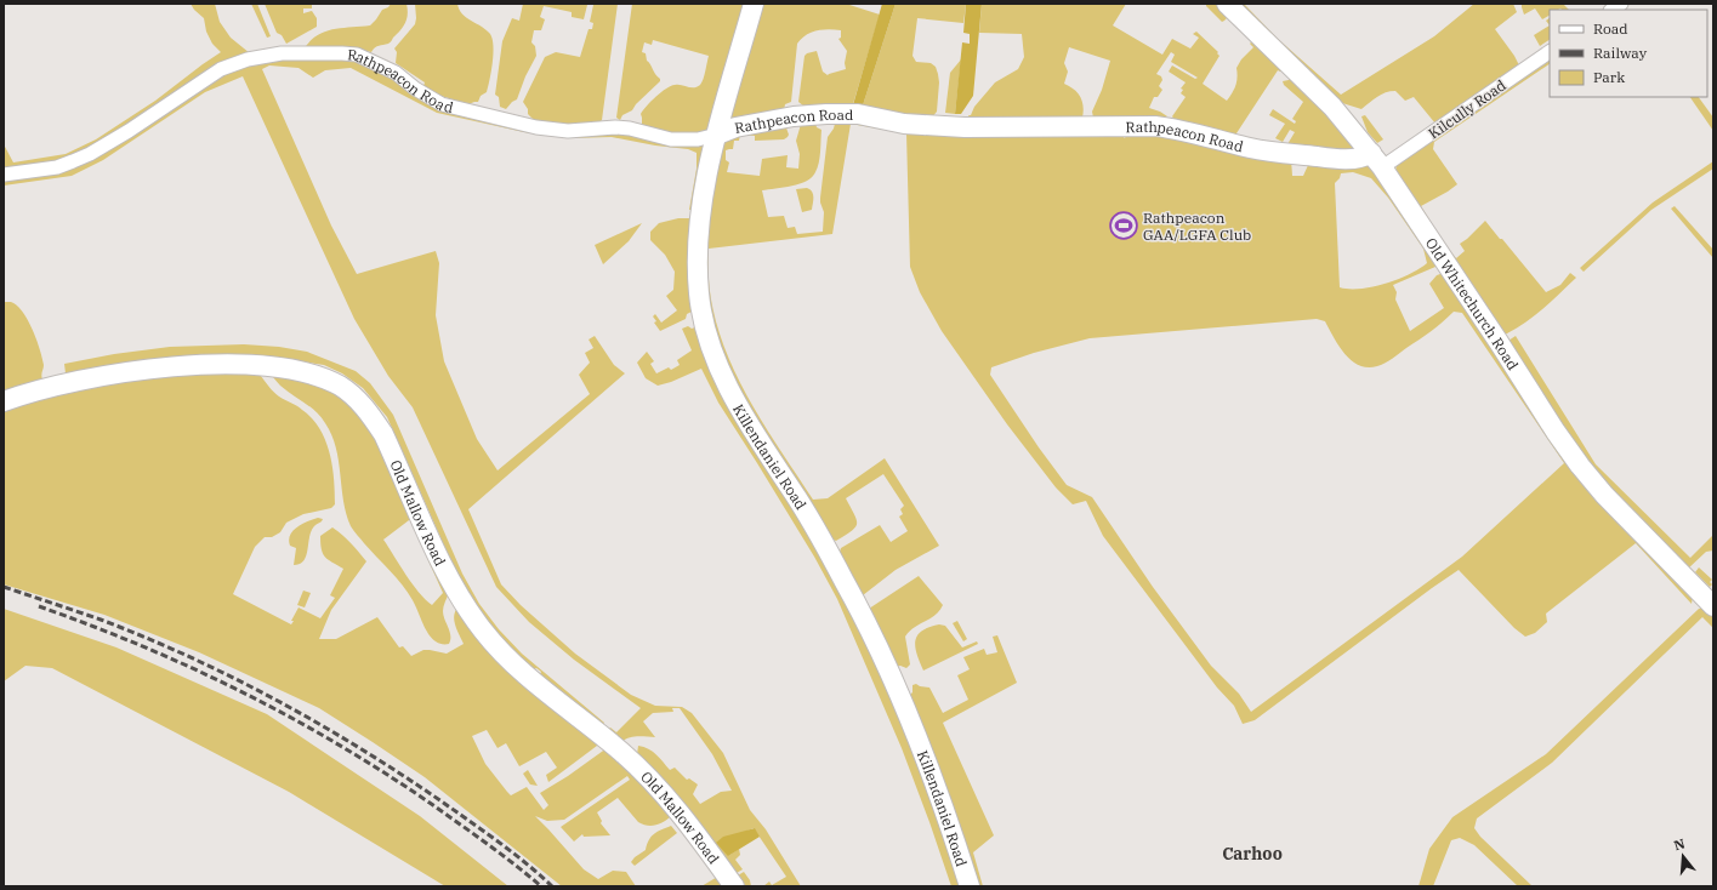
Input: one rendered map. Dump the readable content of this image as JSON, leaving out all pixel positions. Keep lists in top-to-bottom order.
{
  "streets": {
    "street": [
      "Rathpeacon Road",
      "Kilcully Road",
      "Old Whitechurch Road",
      "Killendaniel Road",
      "Old Mallow Road"
    ]
  },
  "crossings": [
    ["Rathpeacon Road", "Kilcully Road"],
    ["Rathpeacon Road", "Old Whitechurch Road"],
    ["Rathpeacon Road", "Killendaniel Road"],
    ["Kilcully Road", "Old Whitechurch Road"]
  ],
  "districts": ["Carhoo"],
  "places": {
    "sports": ["Rathpeacon GAA/LGFA Club"]
  },
  "legend": ["Road", "Railway", "Park"],
  "north": "top"
}
